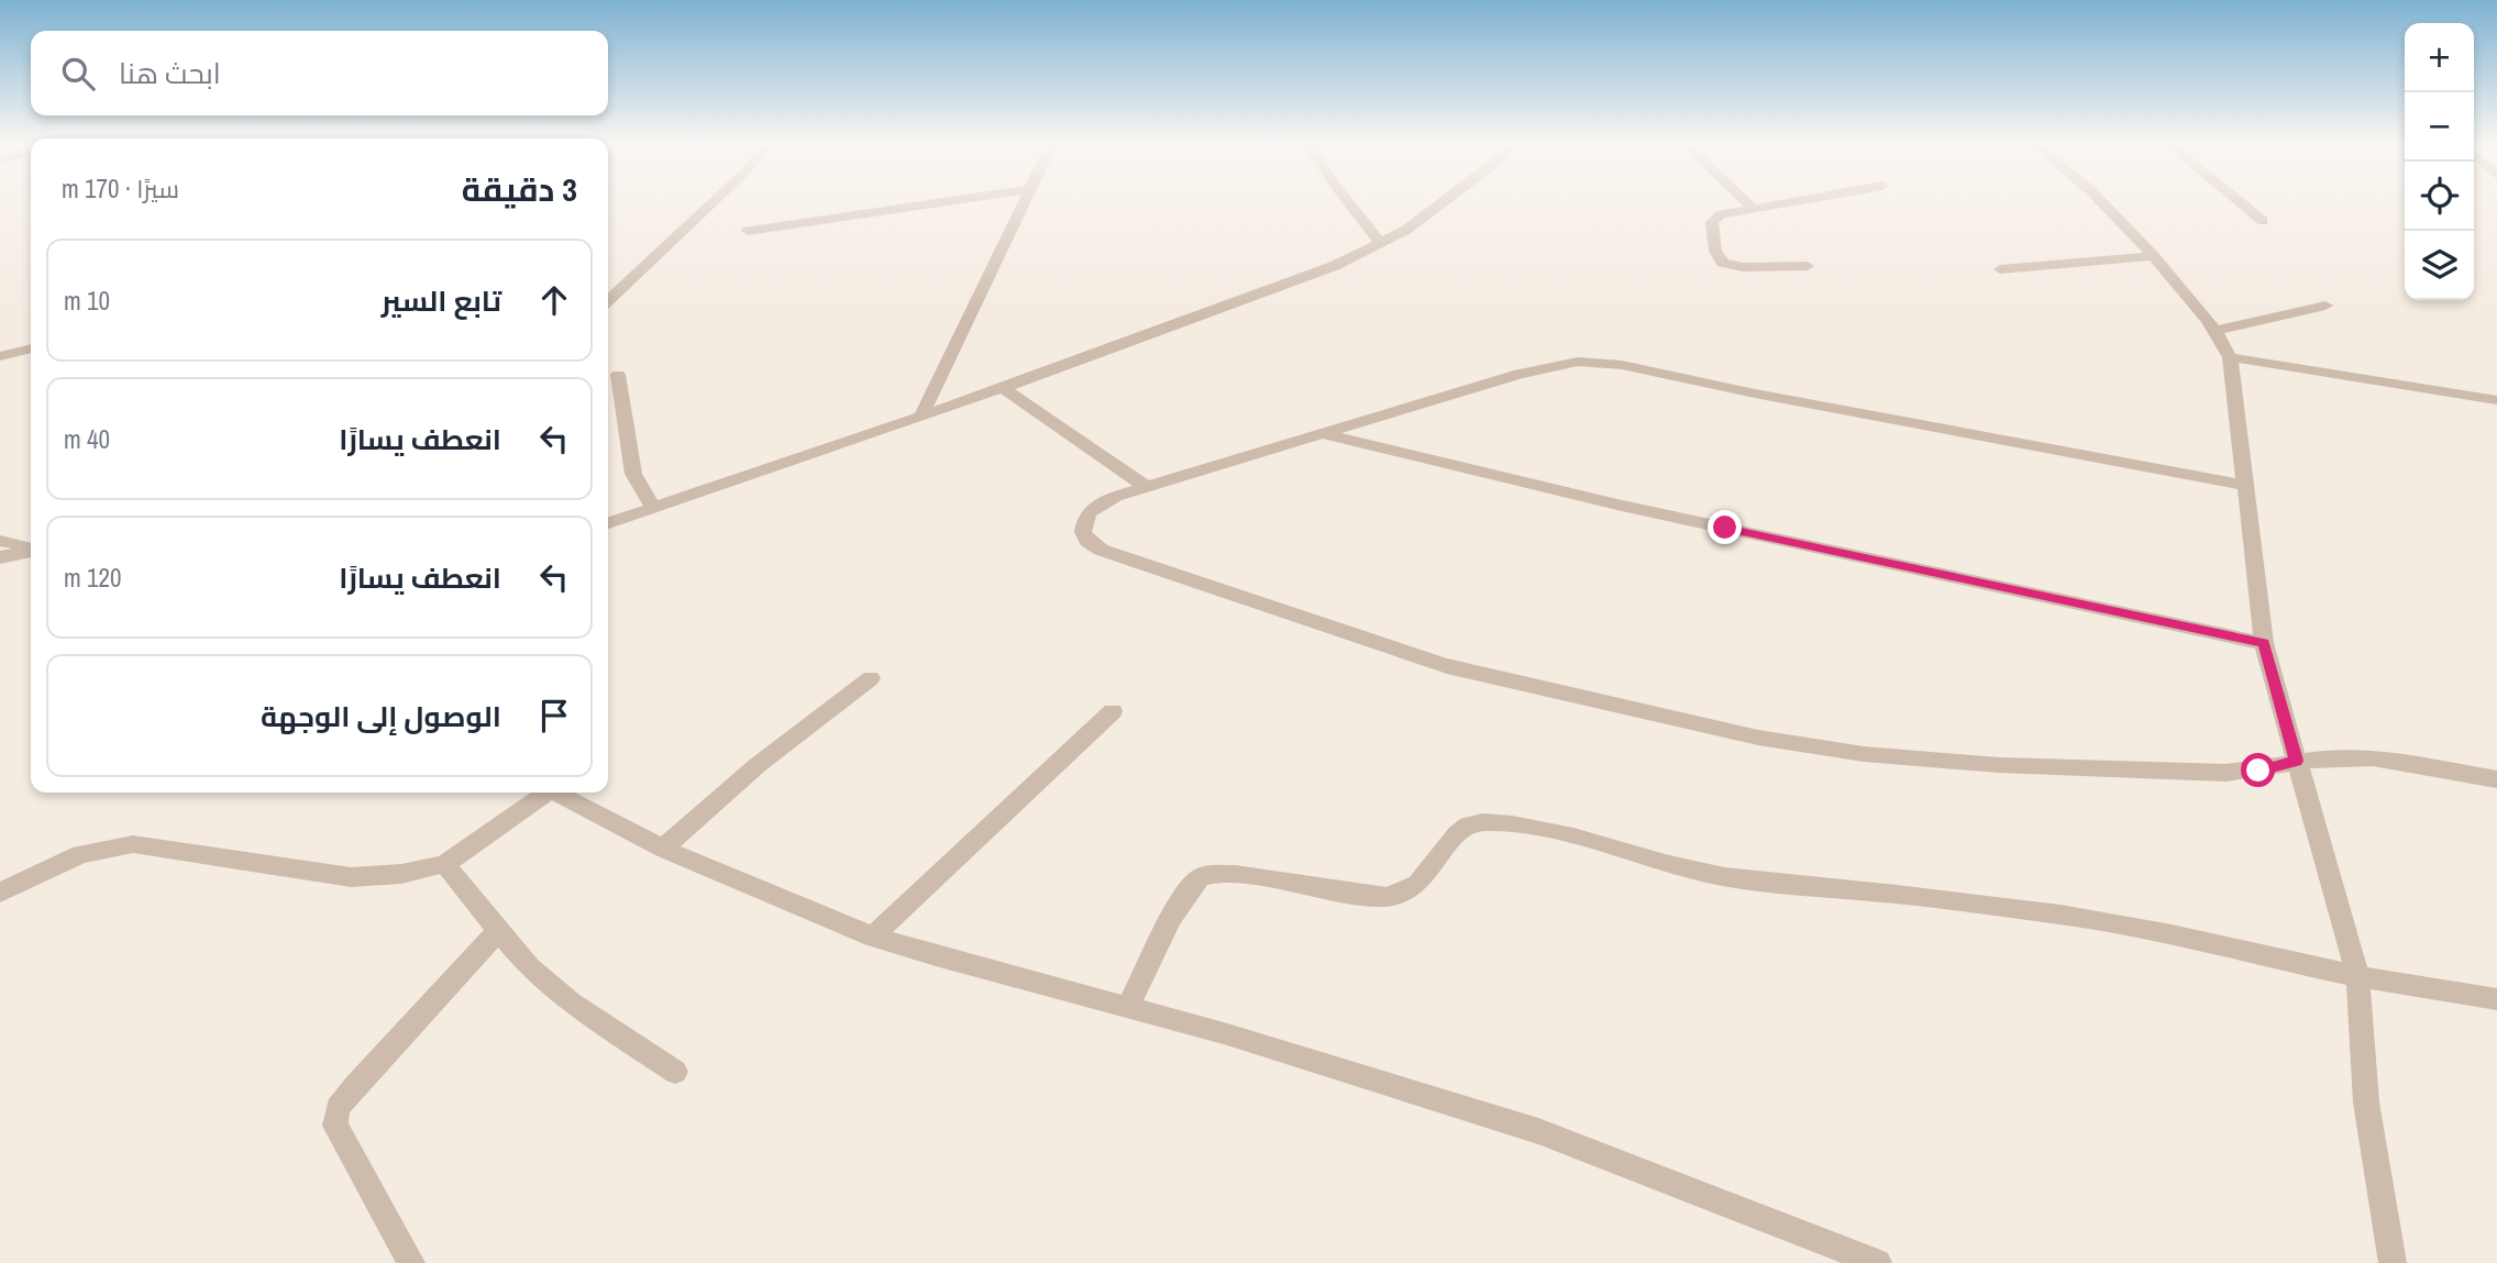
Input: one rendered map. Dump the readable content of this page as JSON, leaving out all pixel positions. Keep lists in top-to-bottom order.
{
  "page": {
    "map_buttons": ["+", "−"],
    "search": "ابحث هنا",
    "heading": ["3 دقيقة", "سيرًا · 170 m"],
    "list": [
      ["تابع السير", "10 m"],
      ["انعطف يسارًا", "40 m"],
      ["انعطف يسارًا", "120 m"],
      "الوصول إلى الوجهة"
    ]
  }
}
